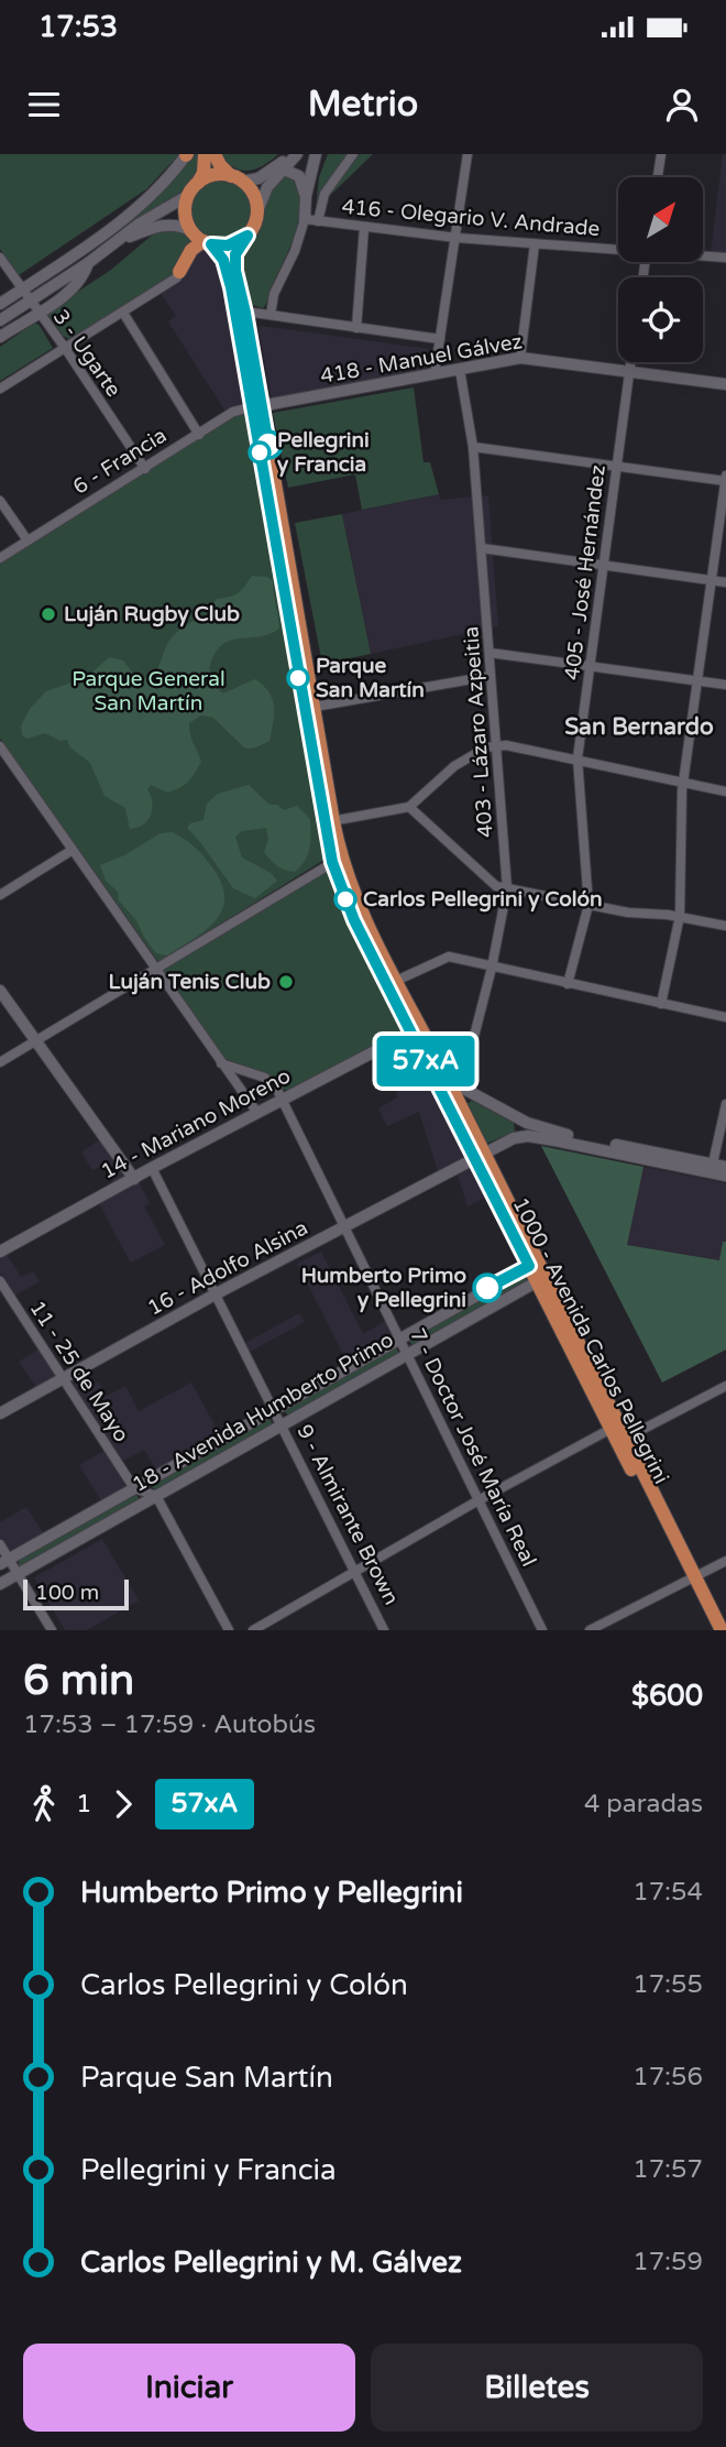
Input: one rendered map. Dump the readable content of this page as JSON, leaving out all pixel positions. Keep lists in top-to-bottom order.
{
  "streets": {
    "main road": [
      "418 - Manuel Gálvez",
      "14 - Mariano Moreno",
      "16 - Adolfo Alsina",
      "1000 - Avenida Carlos Pellegrini",
      "18 - Avenida Humberto Primo"
    ],
    "street": [
      "416 - Olegario V. Andrade",
      "3 - Ugarte",
      "6 - Francia",
      "405 - José Hernández",
      "403 - Lázaro Azpeitia",
      "11 - 25 de Mayo",
      "7 - Doctor José María Real",
      "9 - Almirante Brown"
    ]
  },
  "crossings": [
    ["3 - Ugarte", "6 - Francia"],
    ["418 - Manuel Gálvez", "6 - Francia"],
    ["418 - Manuel Gálvez", "405 - José Hernández"],
    ["418 - Manuel Gálvez", "403 - Lázaro Azpeitia"],
    ["418 - Manuel Gálvez", "1000 - Avenida Carlos Pellegrini"],
    ["6 - Francia", "1000 - Avenida Carlos Pellegrini"],
    ["403 - Lázaro Azpeitia", "1000 - Avenida Carlos Pellegrini"],
    ["14 - Mariano Moreno", "1000 - Avenida Carlos Pellegrini"],
    ["14 - Mariano Moreno", "7 - Doctor José María Real"],
    ["14 - Mariano Moreno", "9 - Almirante Brown"],
    ["16 - Adolfo Alsina", "1000 - Avenida Carlos Pellegrini"],
    ["16 - Adolfo Alsina", "11 - 25 de Mayo"],
    ["16 - Adolfo Alsina", "7 - Doctor José María Real"],
    ["16 - Adolfo Alsina", "9 - Almirante Brown"],
    ["1000 - Avenida Carlos Pellegrini", "18 - Avenida Humberto Primo"],
    ["11 - 25 de Mayo", "18 - Avenida Humberto Primo"],
    ["18 - Avenida Humberto Primo", "7 - Doctor José María Real"],
    ["18 - Avenida Humberto Primo", "9 - Almirante Brown"]
  ],
  "districts": ["San Bernardo"],
  "parks": ["Parque General San Martín"],
  "places": [
    "Pellegrini y Francia",
    "Luján Rugby Club",
    "Parque San Martín",
    "Carlos Pellegrini y Colón",
    "Luján Tenis Club",
    "Humberto Primo y Pellegrini"
  ],
  "lines": ["bus line 57xA"],
  "scale_bar": "100 m",
  "north": "top right",
  "page": {
    "status": "17:53",
    "header": "Metrio",
    "on_map": "57xA",
    "scale": "100 m",
    "heading": ["6 min", "17:53 – 17:59 · Autobús", "$600"],
    "legs": ["1", "57xA", "4 paradas"],
    "list": [
      {
        "name": "Humberto Primo y Pellegrini",
        "value": "17:54"
      },
      {
        "name": "Carlos Pellegrini y Colón",
        "value": "17:55"
      },
      {
        "name": "Parque San Martín",
        "value": "17:56"
      },
      {
        "name": "Pellegrini y Francia",
        "value": "17:57"
      },
      {
        "name": "Carlos Pellegrini y M. Gálvez",
        "value": "17:59"
      }
    ],
    "buttons": ["Iniciar", "Billetes"]
  }
}
